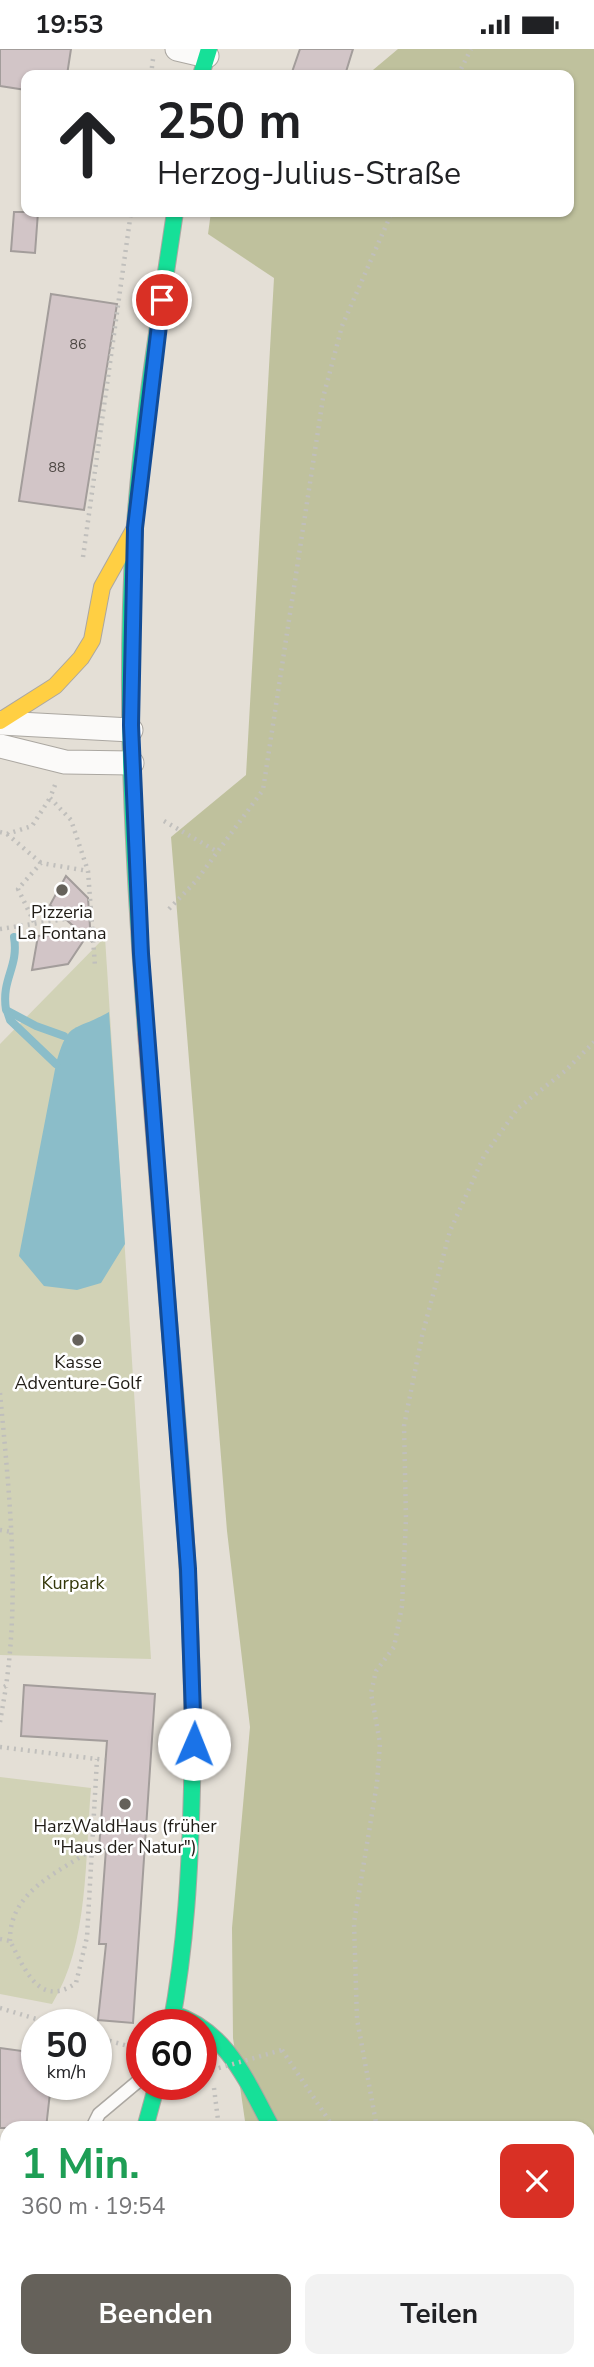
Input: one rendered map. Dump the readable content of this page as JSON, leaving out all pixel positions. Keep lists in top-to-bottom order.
{
  "parks": ["Kurpark"],
  "places": ["Pizzeria La Fontana", "Kasse Adventure-Golf", "HarzWaldHaus (früher \"Haus der Natur\")"],
  "house_numbers": ["86", "88"],
  "page": {
    "status": "19:53",
    "turn": ["250 m", "Herzog-Julius-Straße"],
    "speed": "50 km/h",
    "limit": "60",
    "heading": ["1 Min.", "360 m · 19:54"],
    "buttons": ["Beenden", "Teilen"]
  }
}
